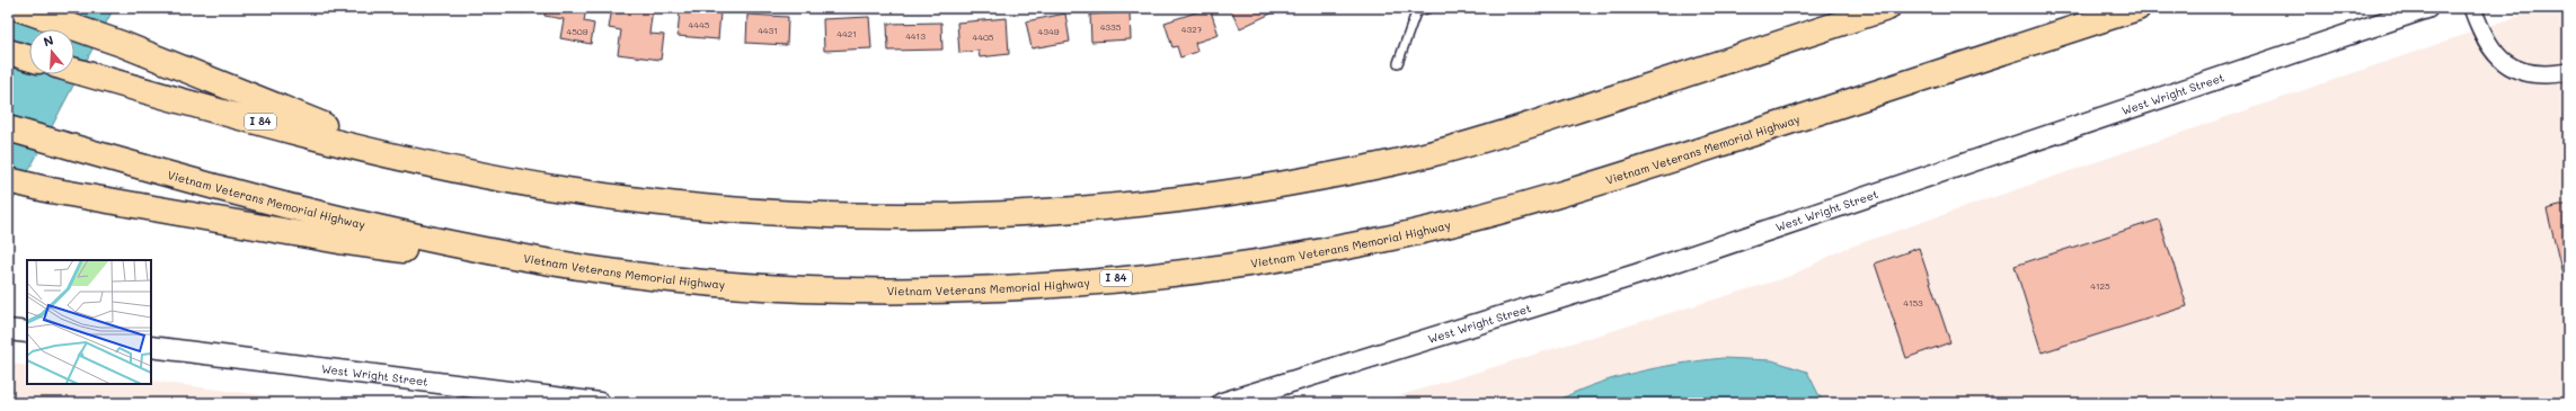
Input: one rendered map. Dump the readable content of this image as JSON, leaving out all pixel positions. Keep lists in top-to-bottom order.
{
  "streets": {
    "highway": ["I 84", "Vietnam Veterans Memorial Highway"],
    "street": ["West Wright Street"]
  },
  "house_numbers": [
    "4445",
    "4335",
    "4327",
    "4431",
    "4509",
    "4349",
    "4421",
    "4413",
    "4405",
    "4125",
    "4153"
  ],
  "north": "top"
}
